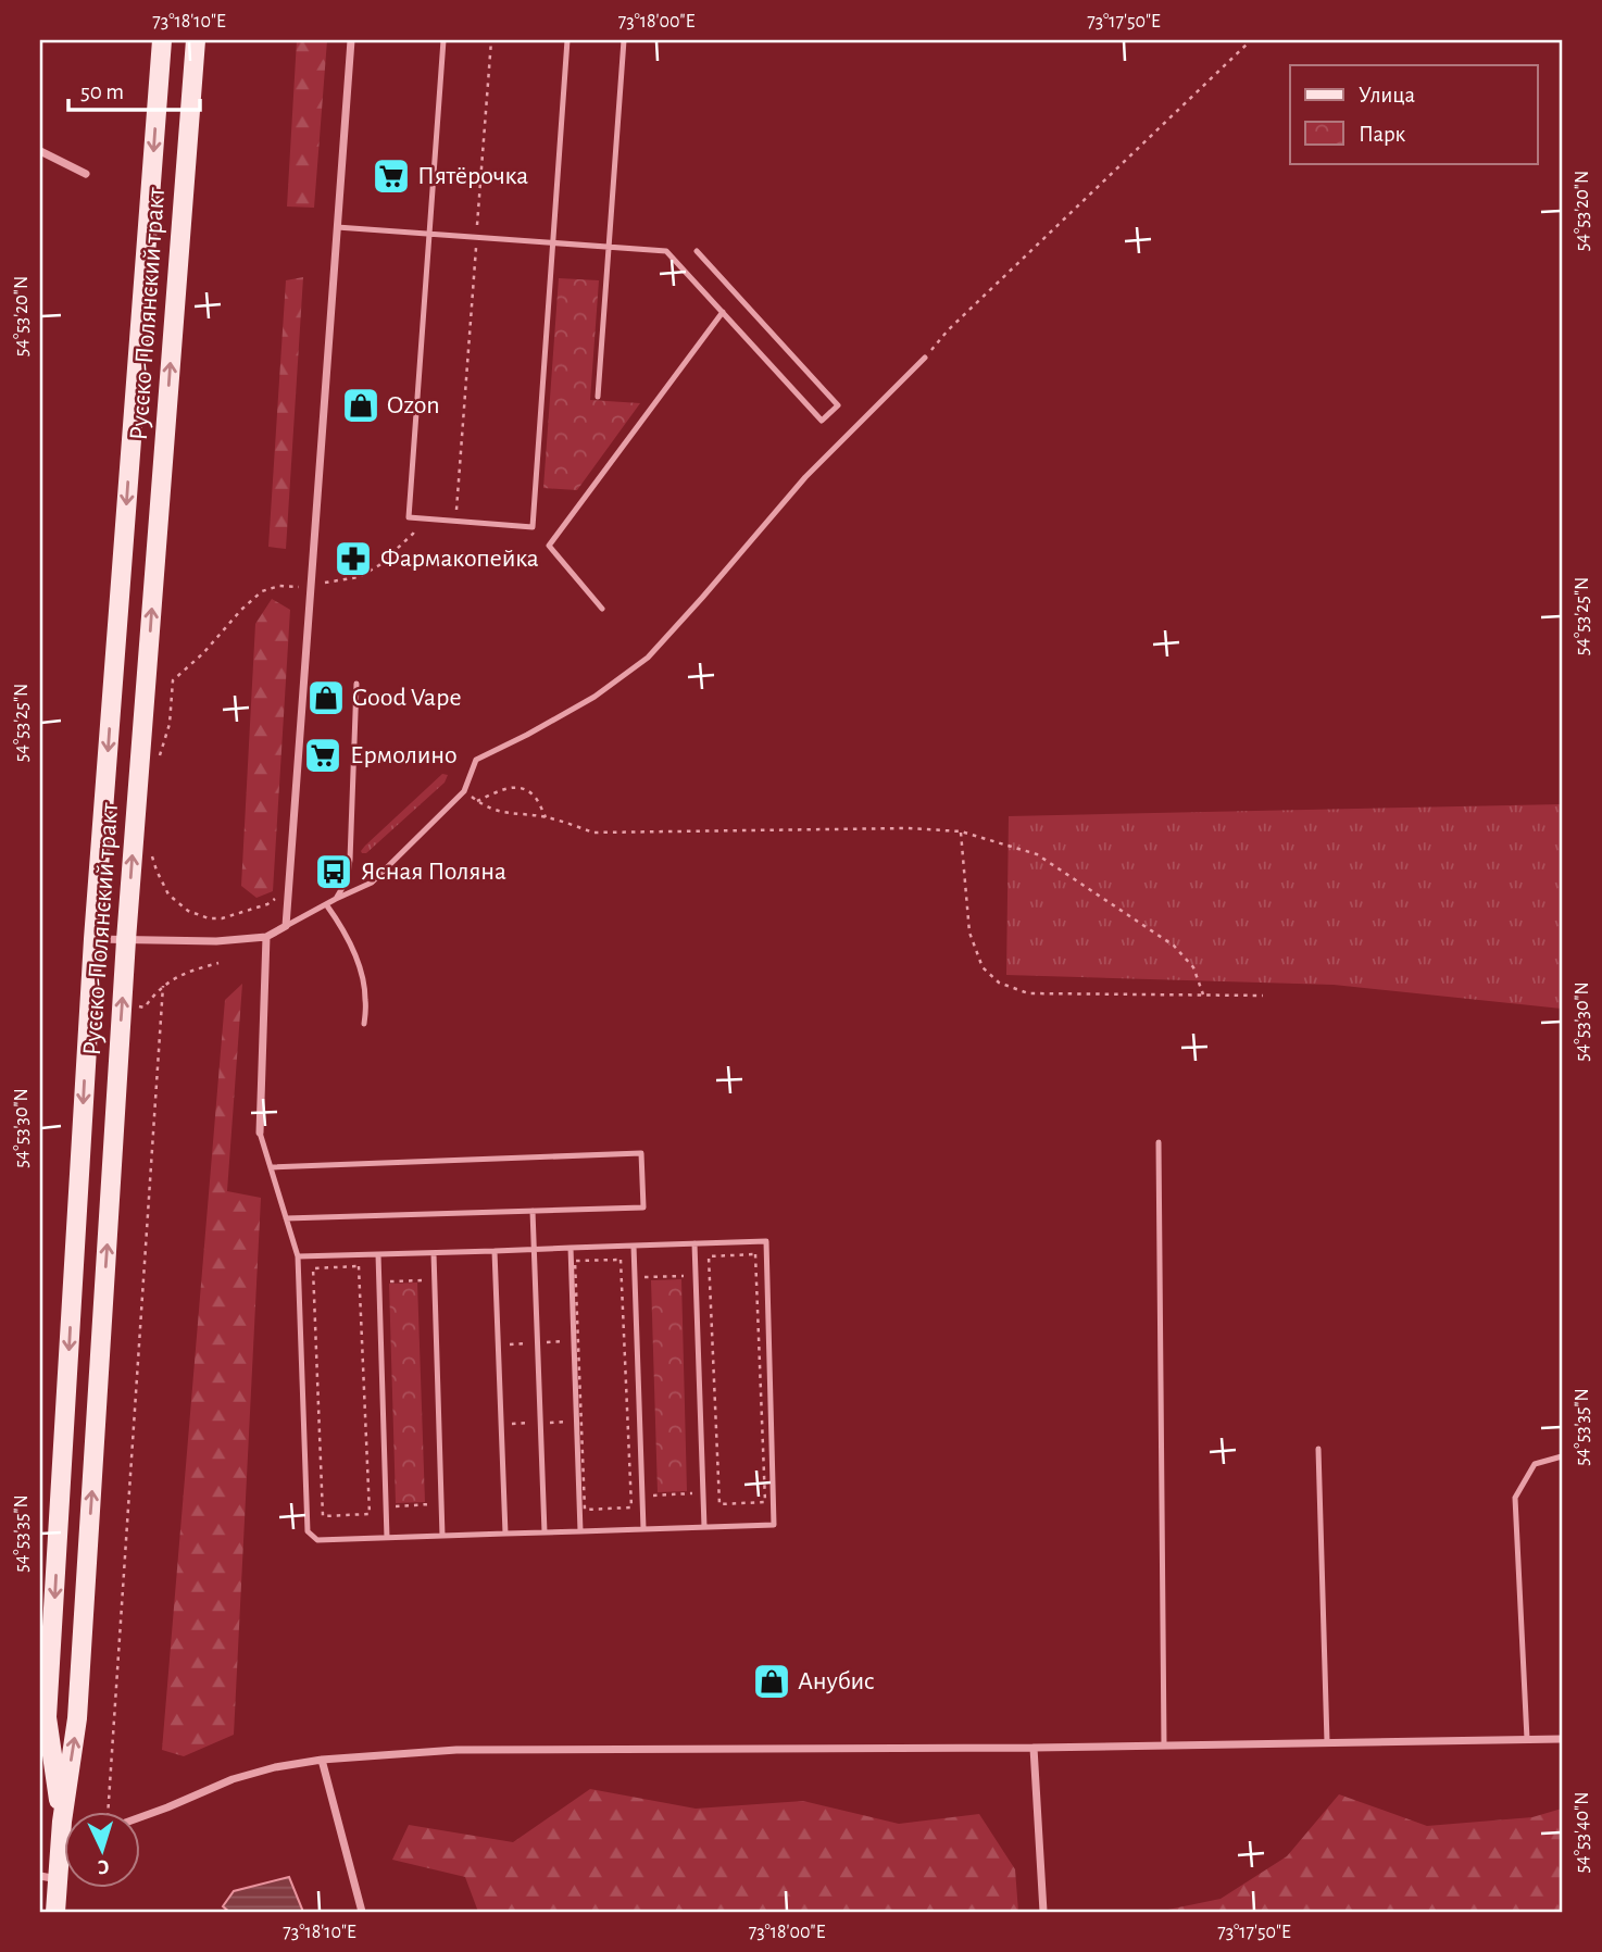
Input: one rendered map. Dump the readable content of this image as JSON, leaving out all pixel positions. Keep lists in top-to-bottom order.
{
  "streets": {
    "main road": ["Русско-Полянский тракт"]
  },
  "places": {
    "supermarket": ["Пятёрочка", "Ермолино"],
    "shop": ["Ozon", "Good Vape", "Анубис"],
    "pharmacy": ["Фармакопейка"],
    "bus stop": ["Ясная Поляна"]
  },
  "legend": ["Улица", "Парк"],
  "scale_bar": "50 m",
  "north": "bottom",
  "coordinates": [
    "73°18'10\"E",
    "73°18'00\"E",
    "73°17'50\"E",
    "54°53'20\"N",
    "54°53'25\"N",
    "54°53'30\"N",
    "54°53'35\"N",
    "54°53'40\"N"
  ]
}
